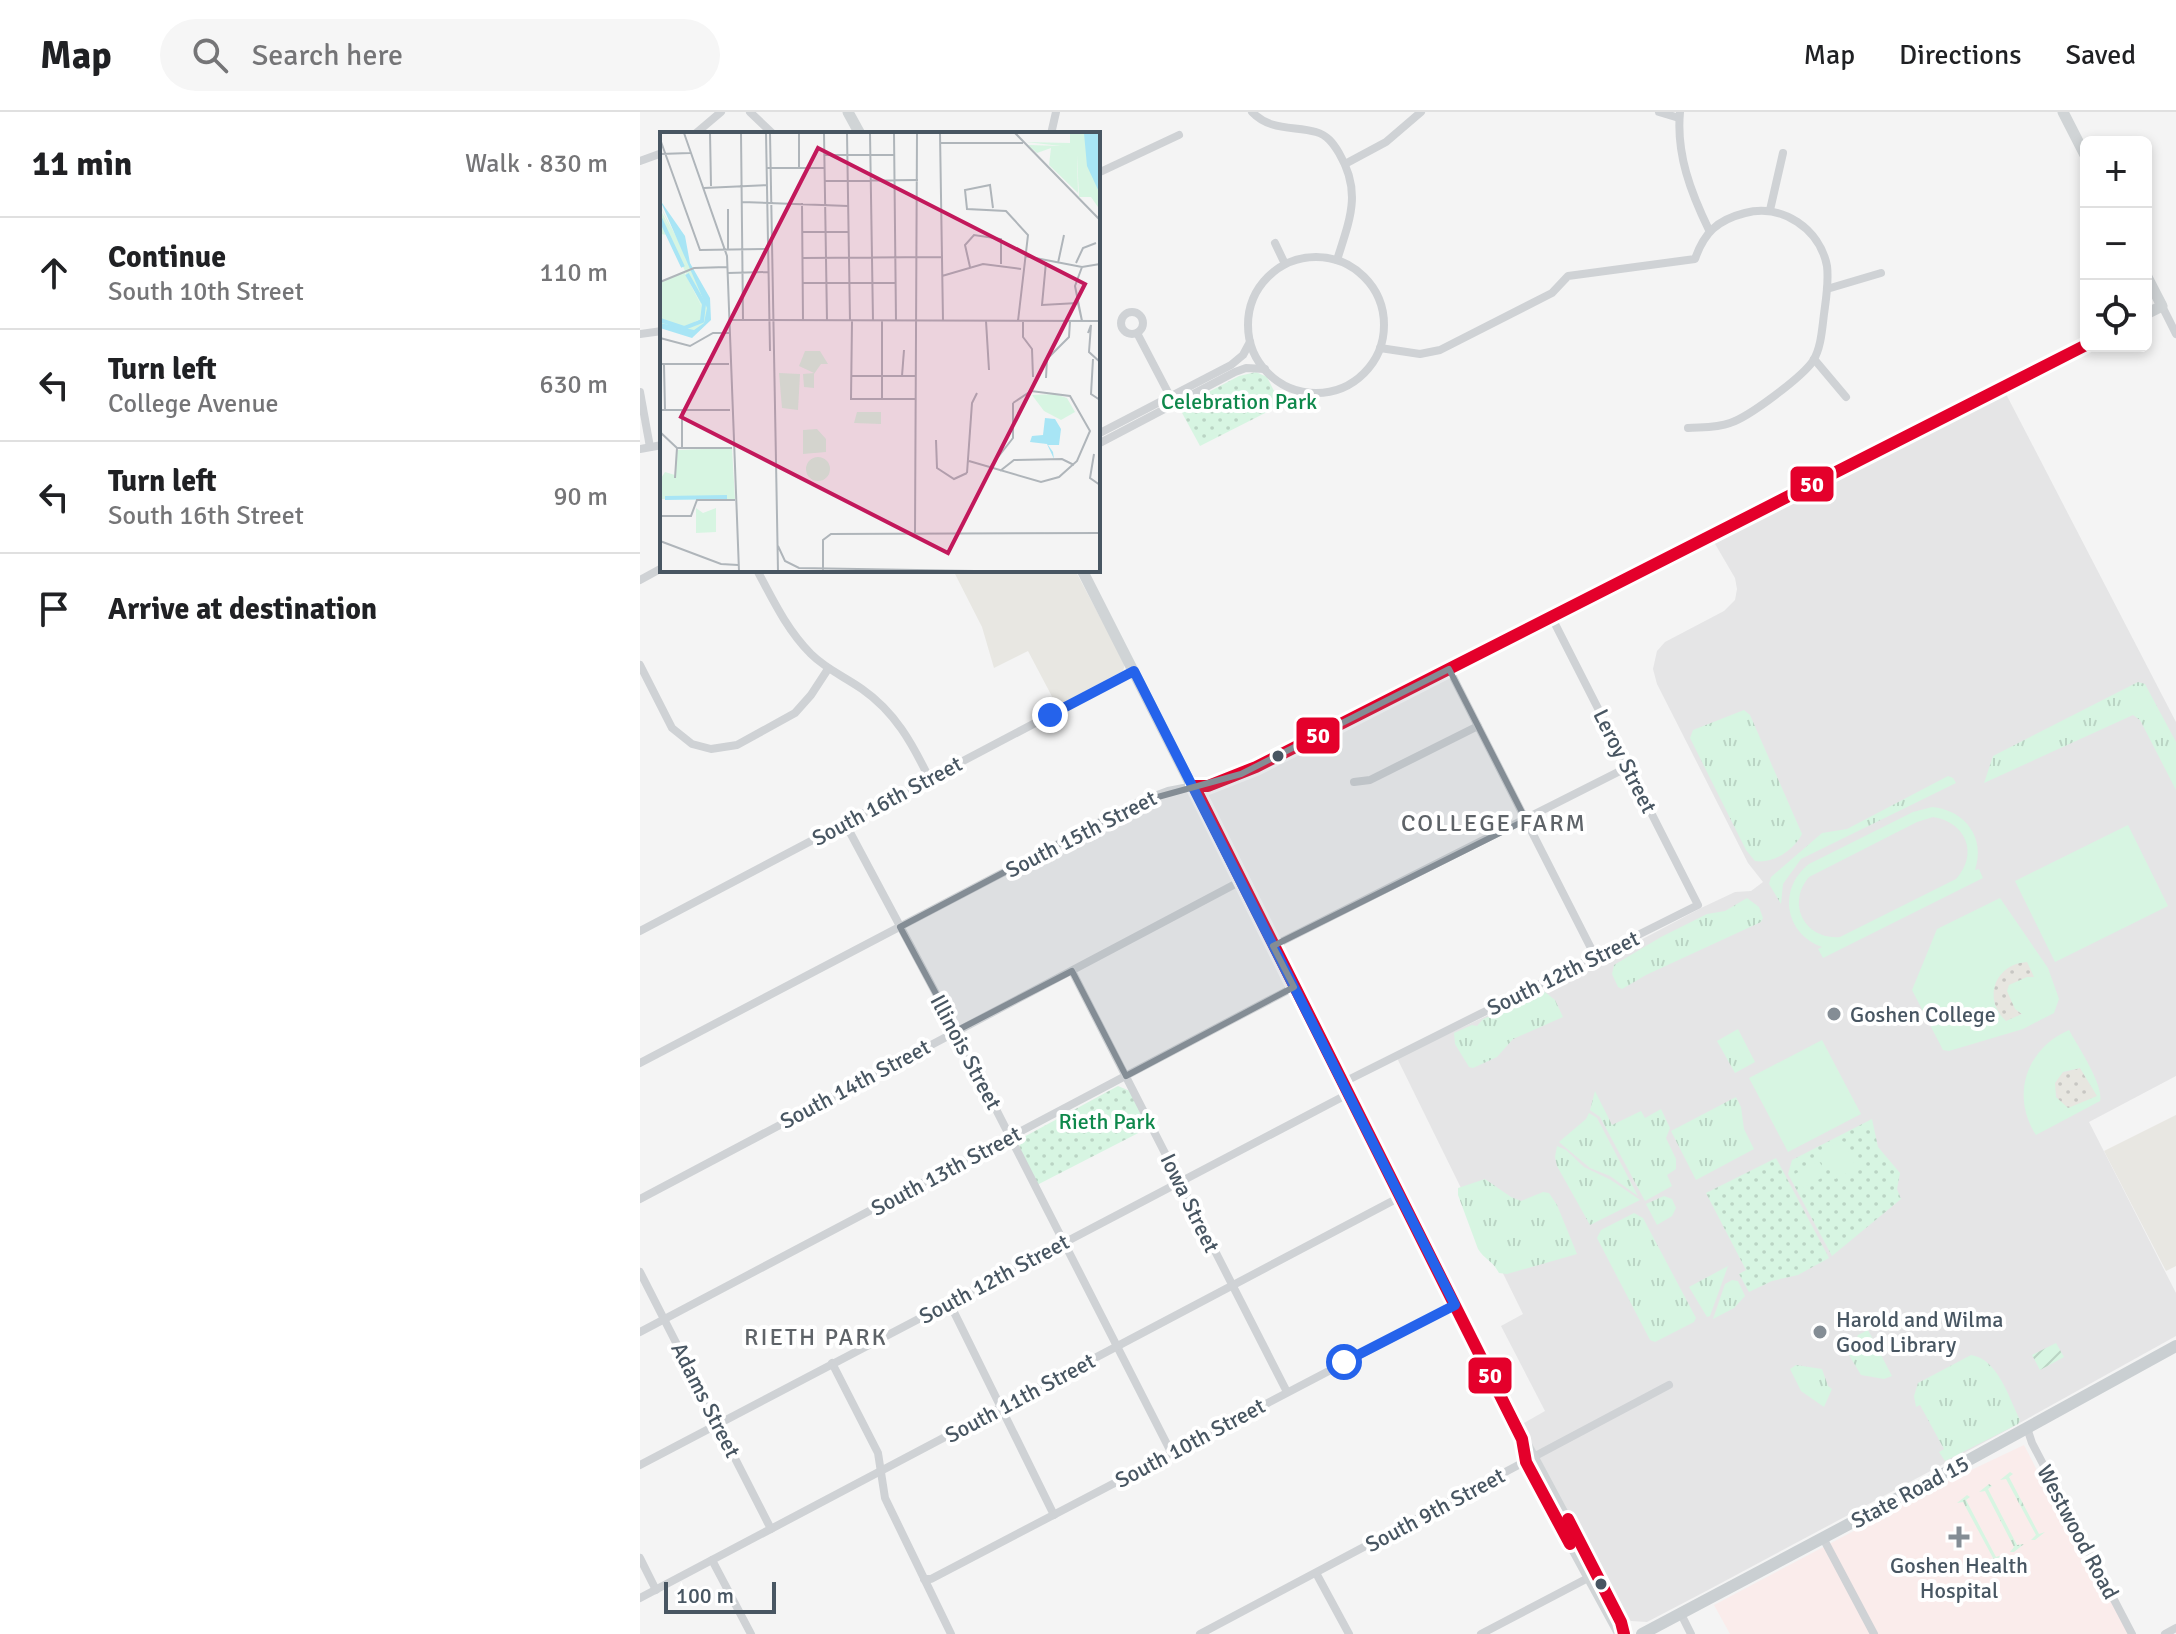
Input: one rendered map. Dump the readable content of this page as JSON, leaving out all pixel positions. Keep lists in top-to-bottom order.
{
  "streets": {
    "main road": ["South 15th Street", "State Road 15"],
    "street": [
      "Leroy Street",
      "South 16th Street",
      "South 12th Street",
      "Illinois Street",
      "South 14th Street",
      "South 13th Street",
      "Iowa Street",
      "South 11th Street",
      "Adams Street",
      "South 10th Street",
      "South 9th Street",
      "Westwood Road"
    ]
  },
  "crossings": [
    ["Leroy Street", "South 15th Street"],
    ["Leroy Street", "South 12th Street"],
    ["South 16th Street", "Illinois Street"],
    ["South 15th Street", "Illinois Street"],
    ["South 12th Street", "Illinois Street"],
    ["South 12th Street", "Iowa Street"],
    ["South 12th Street", "Adams Street"],
    ["Illinois Street", "South 14th Street"],
    ["Illinois Street", "South 13th Street"],
    ["Illinois Street", "South 11th Street"],
    ["Illinois Street", "South 10th Street"],
    ["South 14th Street", "Iowa Street"],
    ["South 13th Street", "Iowa Street"],
    ["South 13th Street", "Adams Street"],
    ["Iowa Street", "South 11th Street"],
    ["Iowa Street", "South 10th Street"],
    ["South 11th Street", "Adams Street"],
    ["State Road 15", "Westwood Road"]
  ],
  "districts": ["COLLEGE FARM", "RIETH PARK"],
  "parks": ["Celebration Park", "Rieth Park"],
  "places": {
    "other": ["Goshen College", "Harold and Wilma Good Library"],
    "health": ["Goshen Health Hospital"]
  },
  "lines": ["transit line 50"],
  "scale_bar": "100 m",
  "page": {
    "header": "Map",
    "search": "Search here",
    "nav": ["Map", "Directions", "Saved"],
    "heading": ["11 min", "Walk · 830 m"],
    "map_buttons": ["+", "−"],
    "list": [
      ["Continue", "South 10th Street", "110 m"],
      ["Turn left", "College Avenue", "630 m"],
      ["Turn left", "South 16th Street", "90 m"],
      "Arrive at destination"
    ],
    "scale": "100 m"
  }
}
